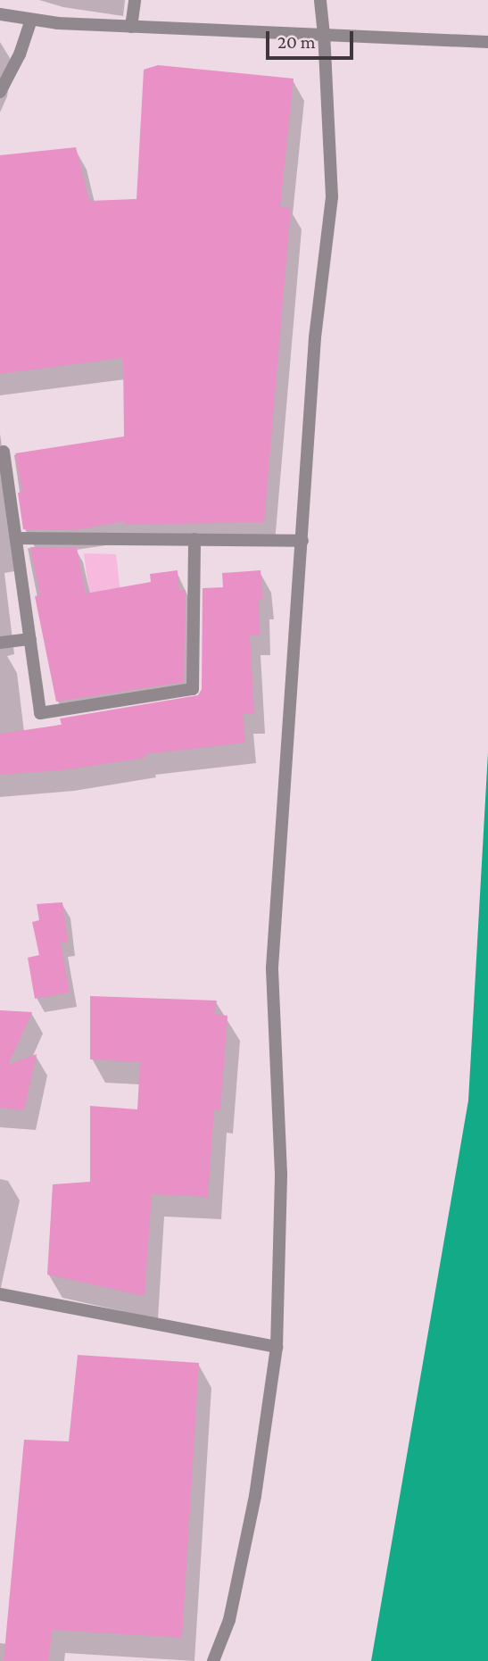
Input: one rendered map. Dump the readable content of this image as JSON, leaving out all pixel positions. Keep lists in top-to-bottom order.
{
  "scale_bar": "20 m"
}
